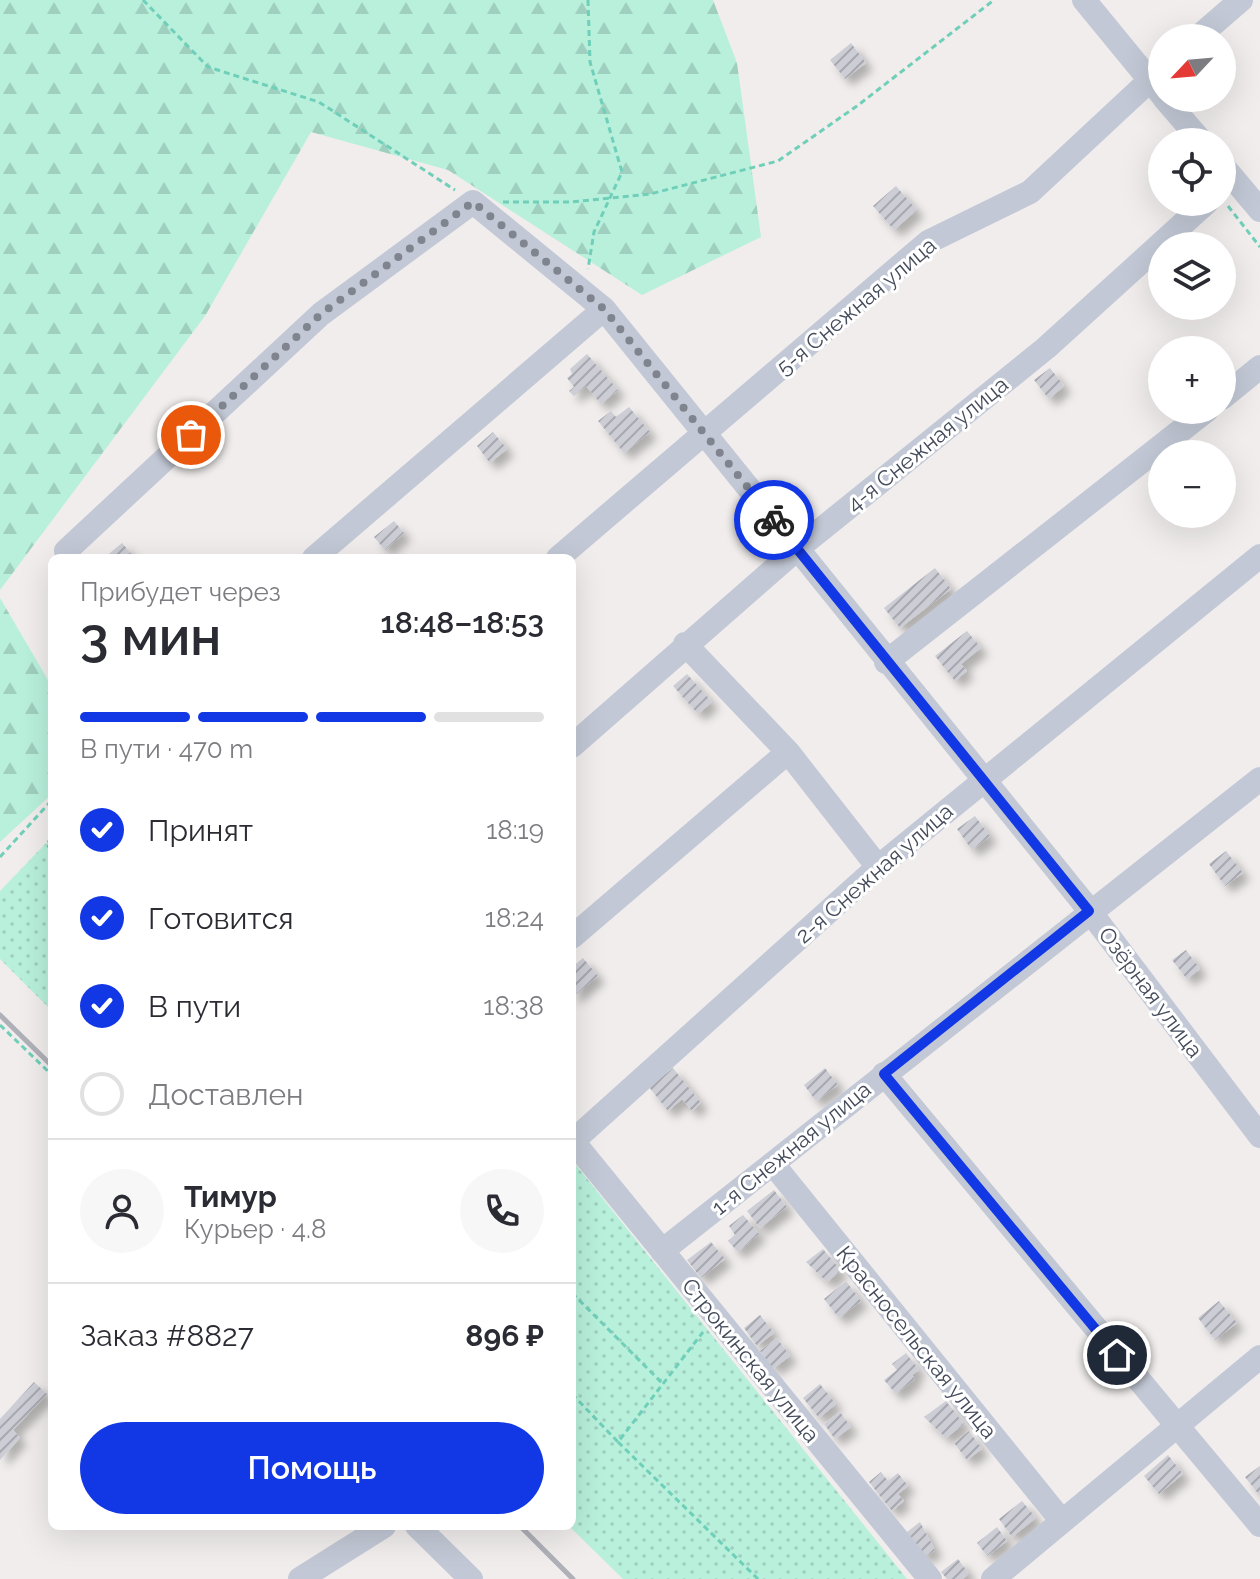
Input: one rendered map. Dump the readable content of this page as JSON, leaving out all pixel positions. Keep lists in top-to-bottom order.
{
  "streets": {
    "street": [
      "5-я Снежная улица",
      "4-я Снежная улица",
      "2-я Снежная улица",
      "Озёрная улица",
      "1-я Снежная улица",
      "Красносельская улица",
      "Строкинская улица"
    ]
  },
  "crossings": [
    ["5-я Снежная улица", "Озёрная улица"],
    ["4-я Снежная улица", "Озёрная улица"],
    ["2-я Снежная улица", "Озёрная улица"],
    ["Озёрная улица", "1-я Снежная улица"],
    ["1-я Снежная улица", "Красносельская улица"],
    ["1-я Снежная улица", "Строкинская улица"]
  ],
  "north": "bottom left",
  "page": {
    "map_buttons": ["+", "−"],
    "heading": ["3 мин", "Прибудет через", "18:48–18:53"],
    "panel": [
      "Тимур",
      "Курьер · 4.8",
      "Заказ #8827",
      "896 ₽"
    ],
    "bar": "В пути · 470 m",
    "list": [
      ["Принят", "18:19"],
      ["Готовится", "18:24"],
      ["В пути", "18:38"],
      "Доставлен"
    ],
    "buttons": "Помощь"
  }
}
